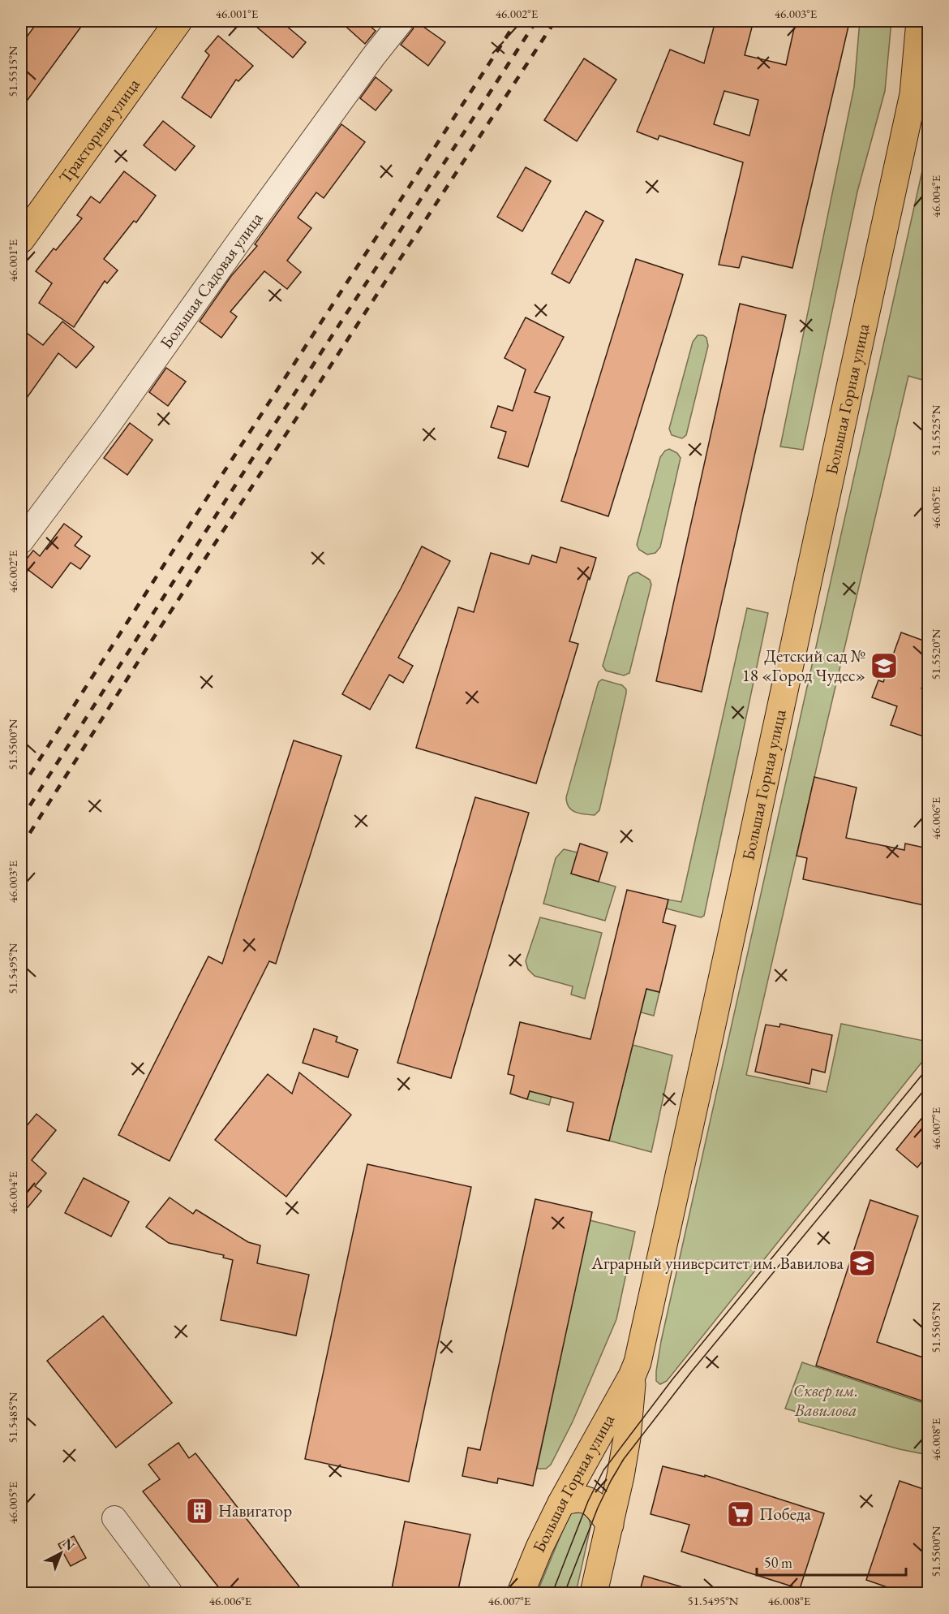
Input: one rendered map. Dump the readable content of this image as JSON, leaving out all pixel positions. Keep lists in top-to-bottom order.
{
  "streets": {
    "main road": ["Тракторная улица", "Большая Горная улица"],
    "street": ["Большая Садовая улица"]
  },
  "parks": ["Сквер им. Вавилова"],
  "places": {
    "school or university": ["Детский сад № 18 «Город Чудес»", "Аграрный университет им. Вавилова"],
    "building": ["Навигатор"],
    "supermarket": ["Победа"]
  },
  "scale_bar": "50 m",
  "north": "top right",
  "coordinates": [
    "46.001°E",
    "46.002°E",
    "46.003°E",
    "51.5515°N",
    "46.004°E",
    "51.5525°N",
    "46.005°E",
    "51.5520°N",
    "51.5500°N",
    "46.006°E",
    "51.5495°N",
    "46.007°E",
    "51.5505°N",
    "51.5485°N",
    "46.008°E"
  ]
}
